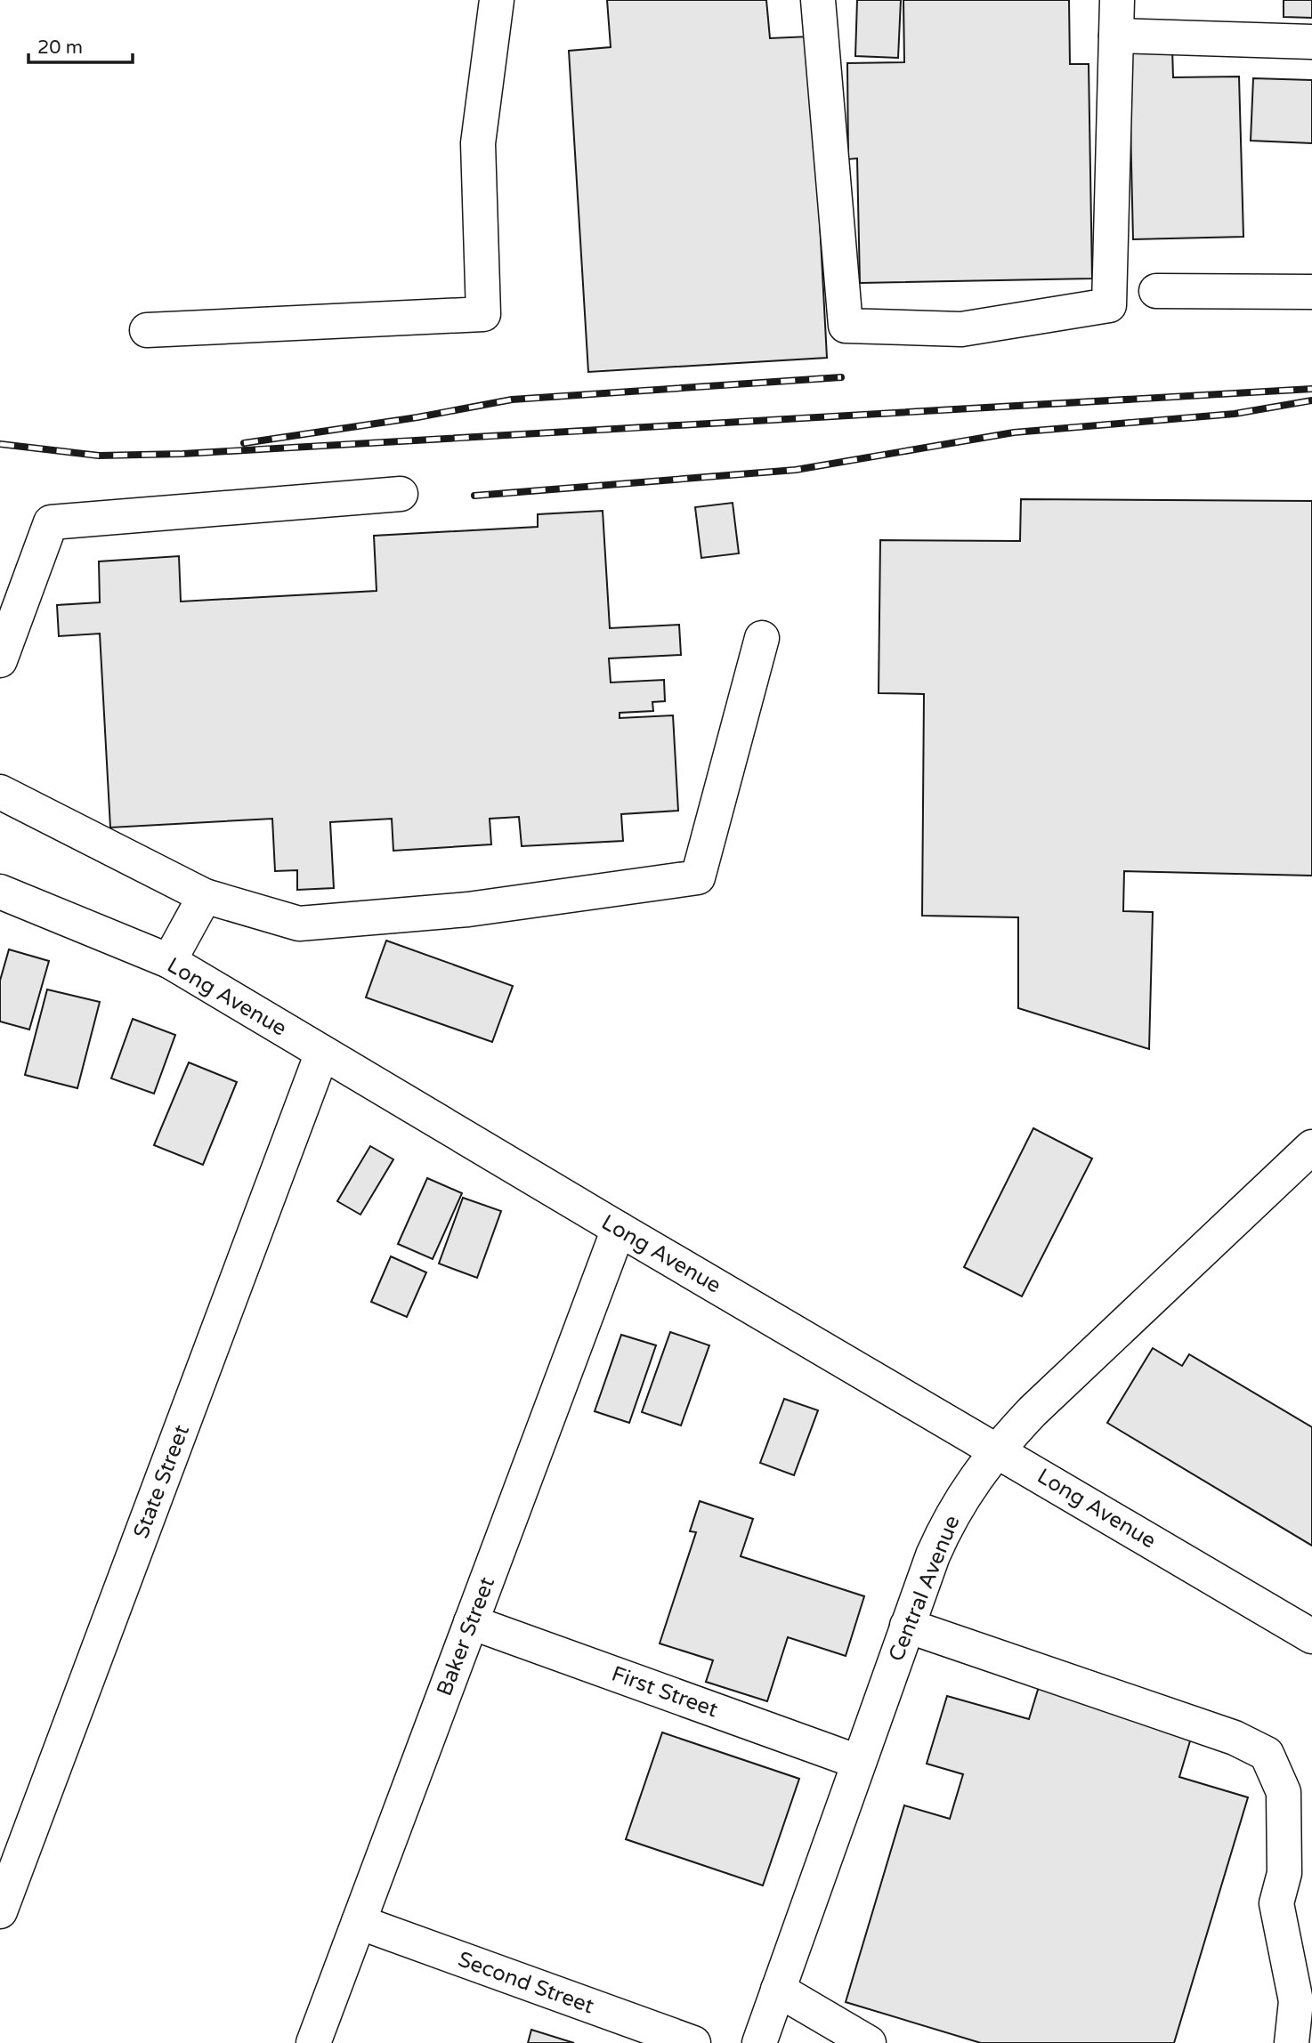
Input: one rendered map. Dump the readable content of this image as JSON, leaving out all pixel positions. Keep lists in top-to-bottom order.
{
  "streets": {
    "street": [
      "Long Avenue",
      "State Street",
      "Central Avenue",
      "Baker Street",
      "First Street",
      "Second Street"
    ]
  },
  "crossings": [
    ["Long Avenue", "State Street"],
    ["Long Avenue", "Central Avenue"],
    ["Long Avenue", "Baker Street"],
    ["Central Avenue", "First Street"],
    ["Baker Street", "First Street"],
    ["Baker Street", "Second Street"]
  ],
  "scale_bar": "20 m"
}
